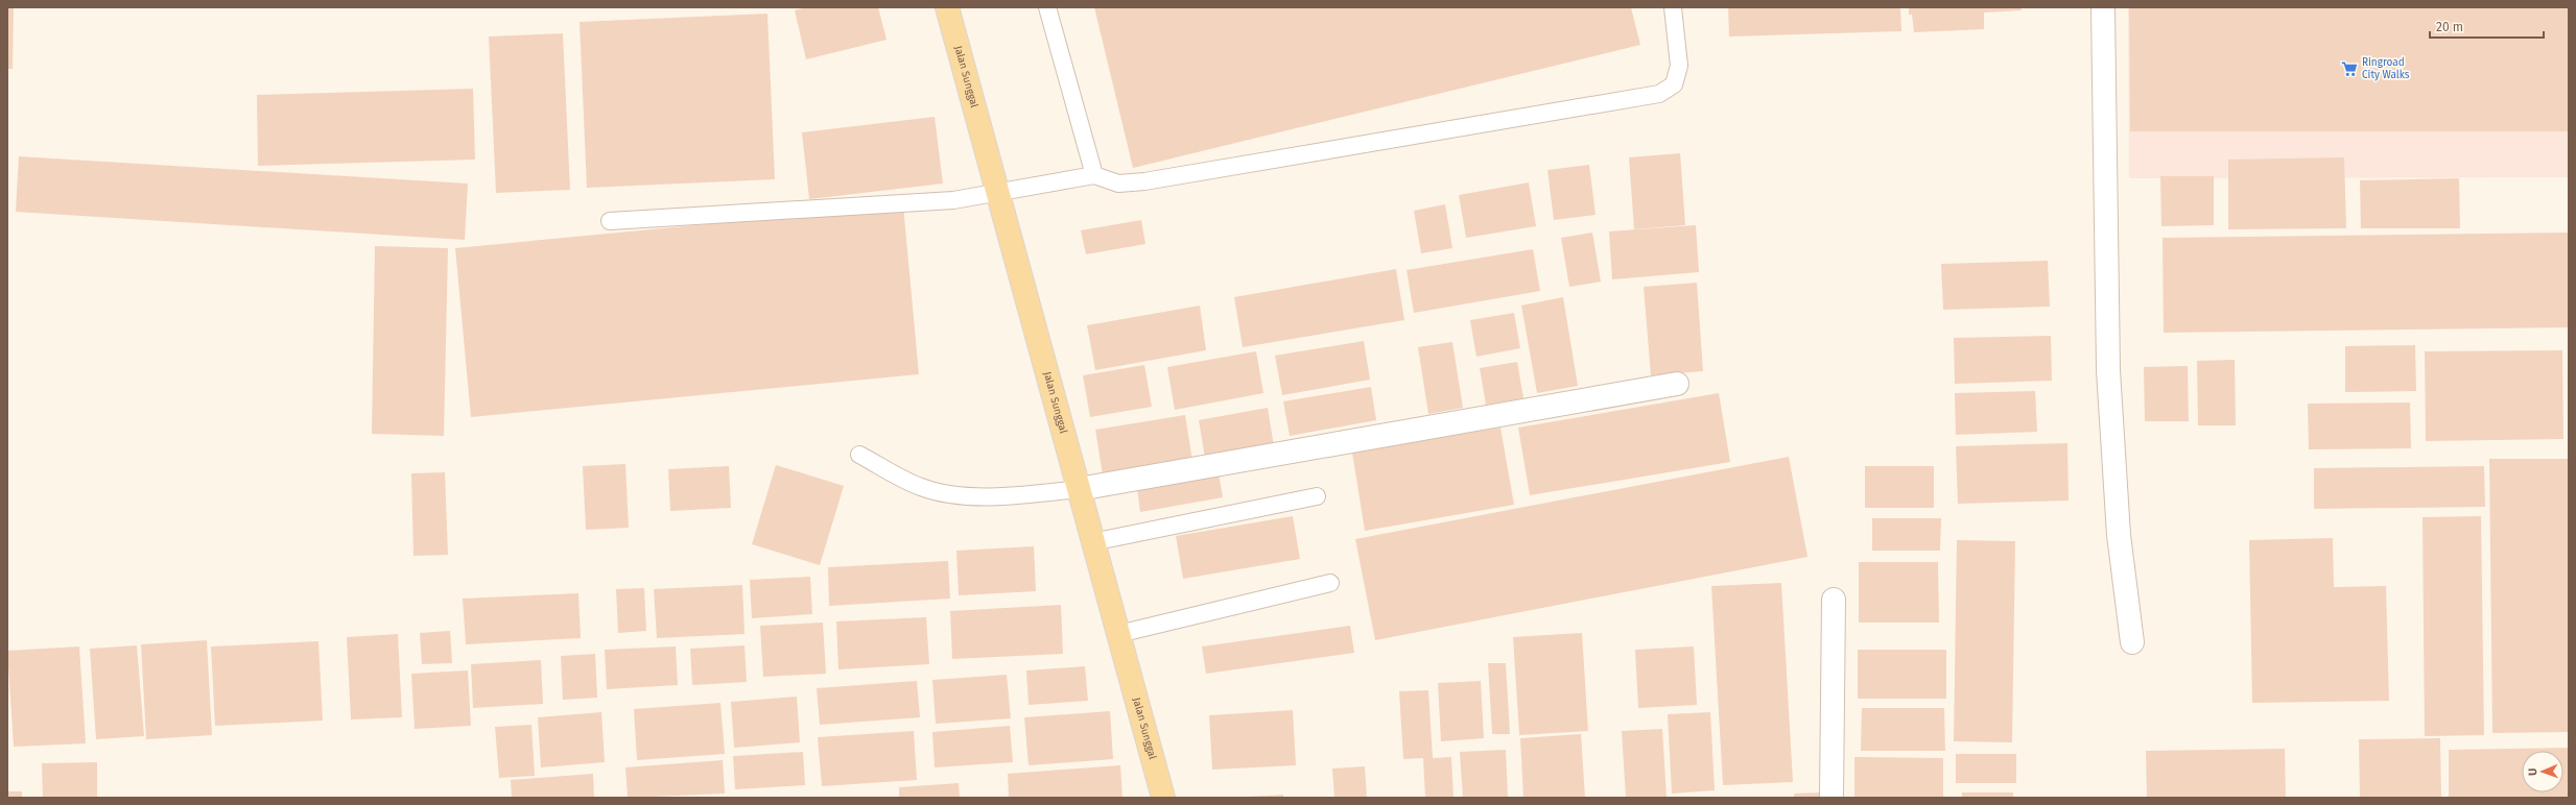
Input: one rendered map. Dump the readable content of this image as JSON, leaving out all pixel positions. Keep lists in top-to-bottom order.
{
  "streets": {
    "main road": ["Jalan Sunggal"]
  },
  "places": {
    "supermarket": ["Ringroad City Walks"]
  },
  "scale_bar": "20 m",
  "north": "left"
}
